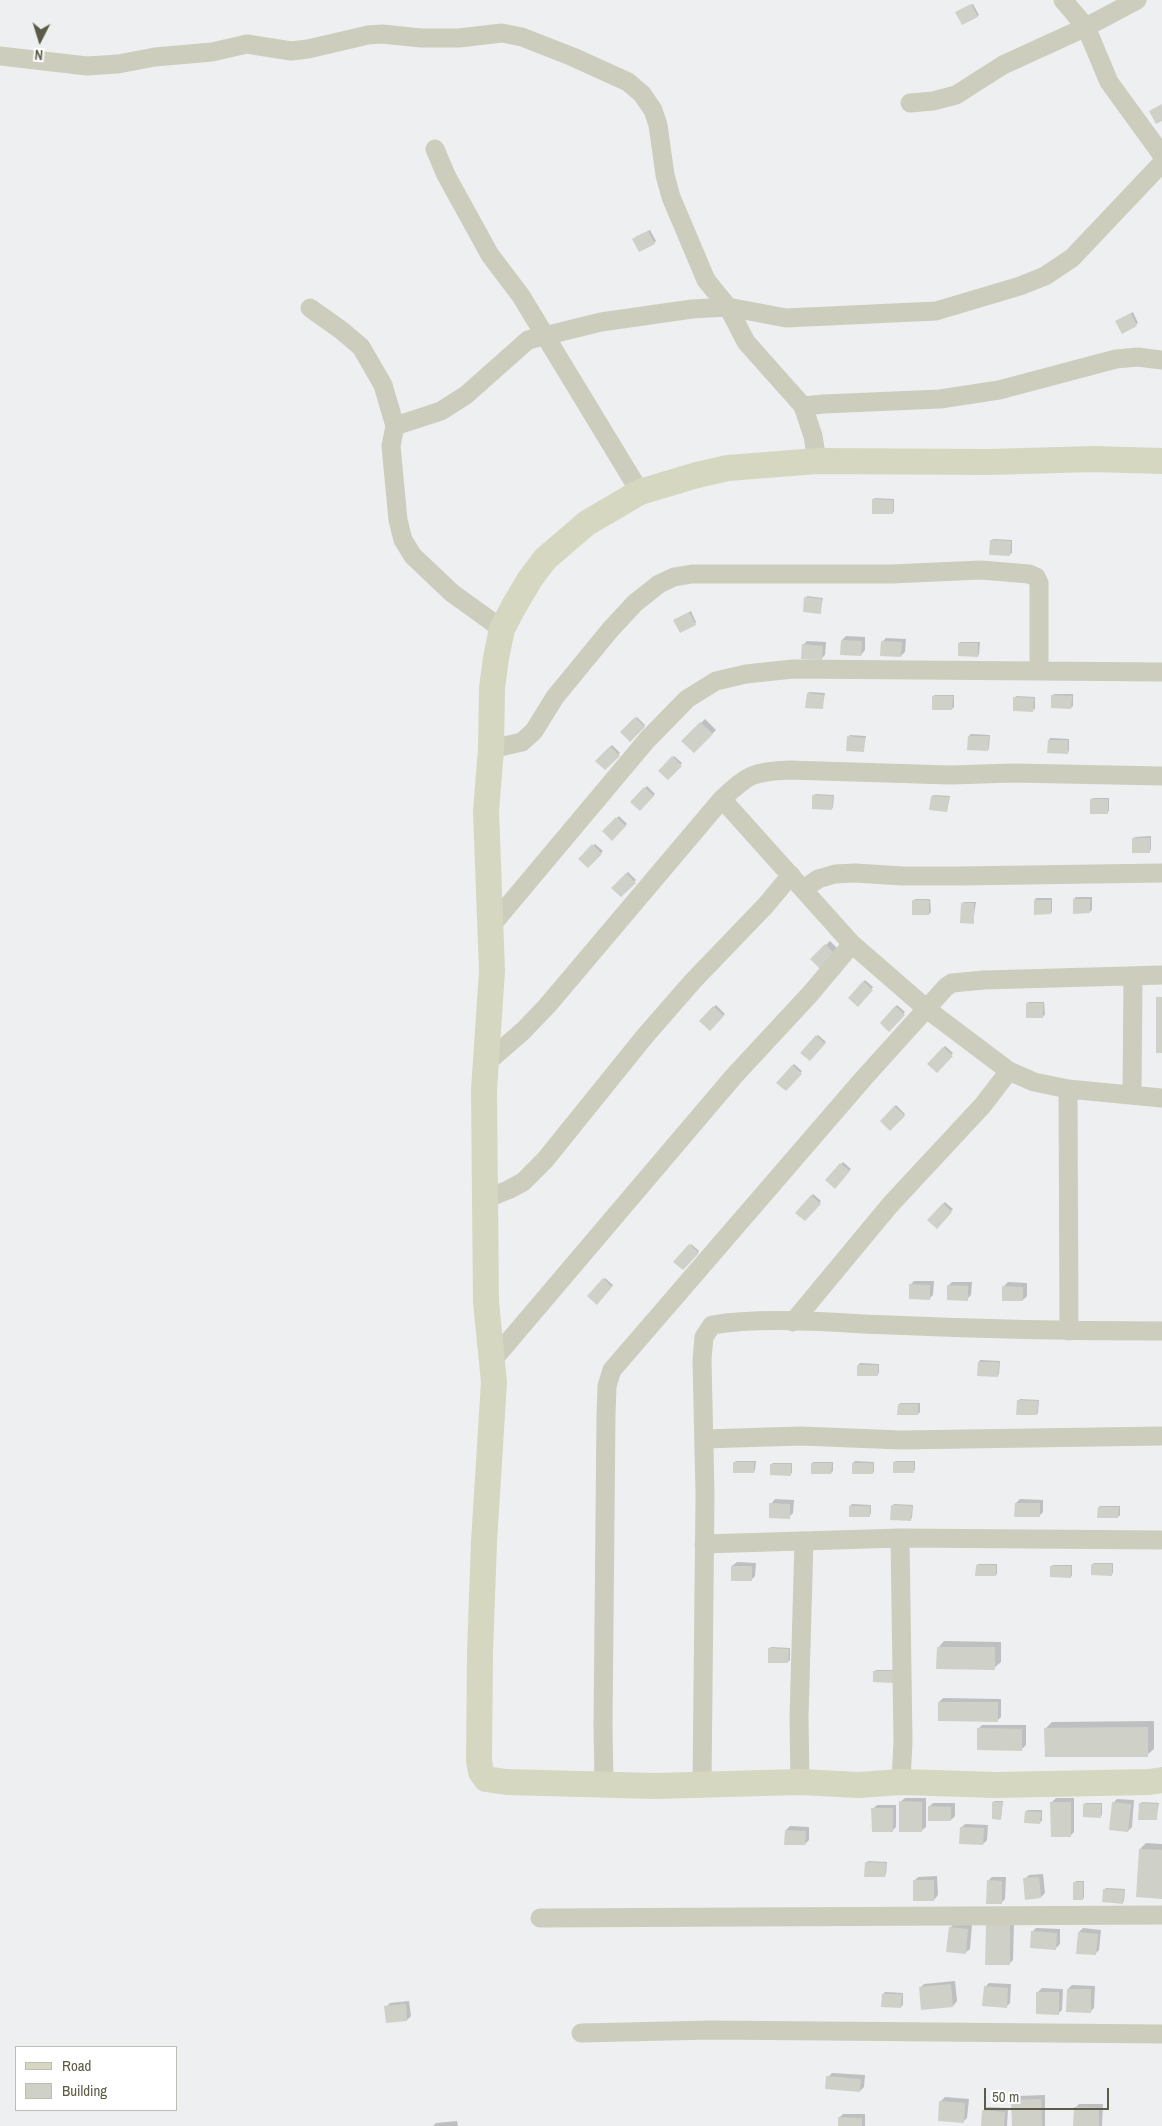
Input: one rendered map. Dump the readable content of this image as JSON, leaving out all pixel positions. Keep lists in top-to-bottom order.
{
  "legend": ["Road", "Building"],
  "scale_bar": "50 m",
  "north": "bottom"
}
